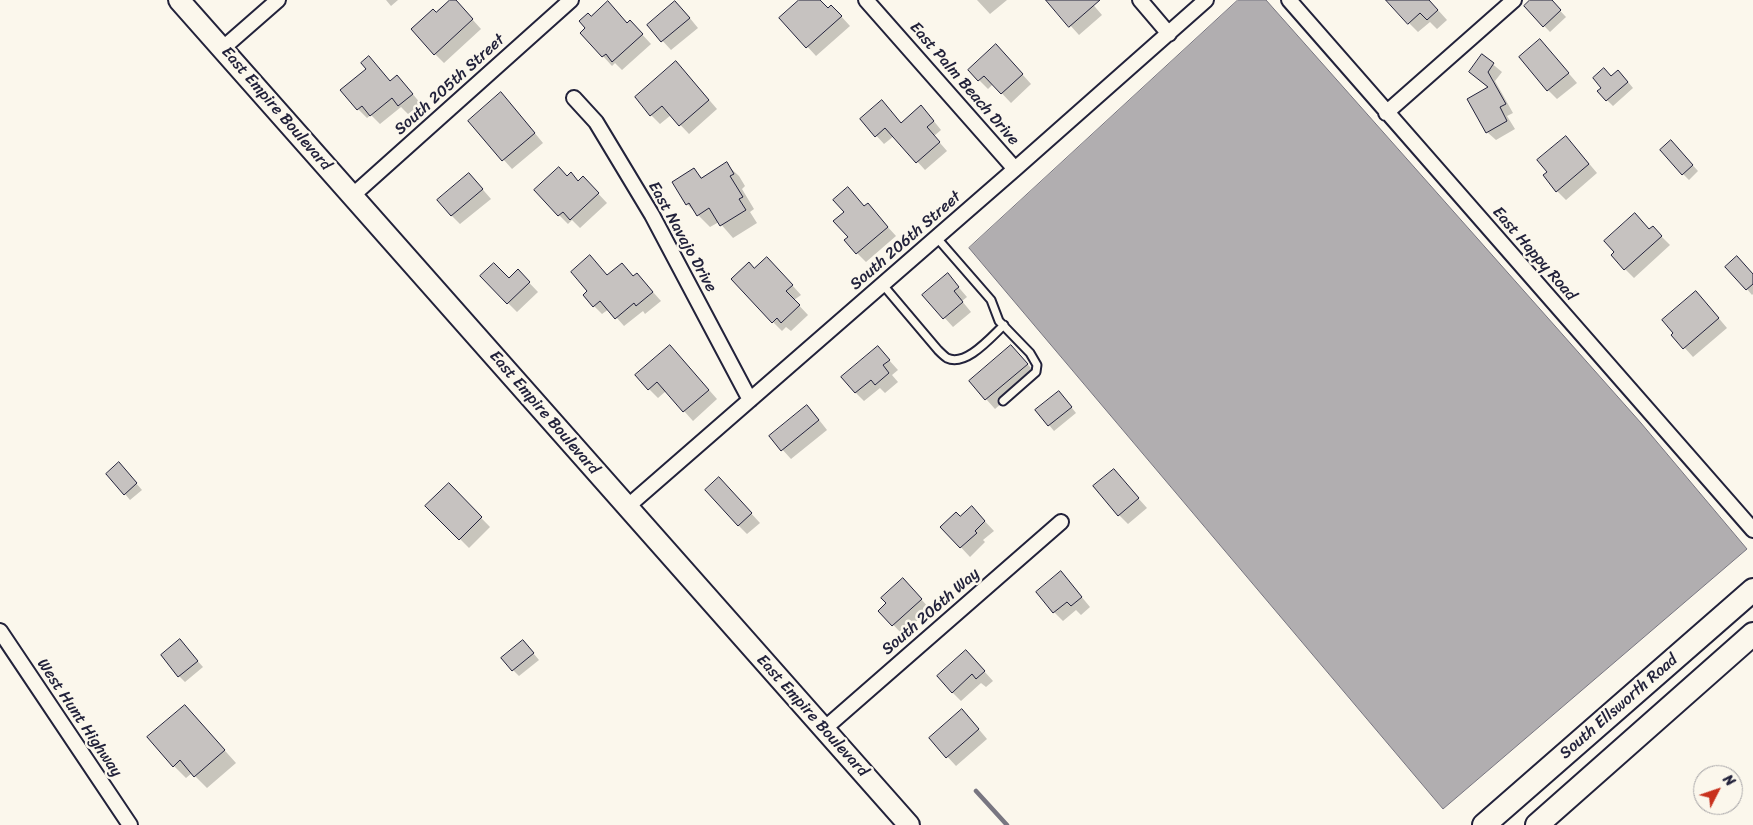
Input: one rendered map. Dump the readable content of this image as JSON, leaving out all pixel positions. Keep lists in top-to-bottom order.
{
  "streets": {
    "main road": ["East Empire Boulevard", "South Ellsworth Road"],
    "street": [
      "East Palm Beach Drive",
      "South 205th Street",
      "East Navajo Drive",
      "South 206th Street",
      "East Happy Road",
      "South 206th Way",
      "West Hunt Highway"
    ]
  },
  "crossings": [
    ["East Palm Beach Drive", "South 206th Street"],
    ["South 205th Street", "East Empire Boulevard"],
    ["East Empire Boulevard", "South 206th Street"],
    ["East Empire Boulevard", "South 206th Way"],
    ["East Navajo Drive", "South 206th Street"]
  ],
  "north": "top right"
}
